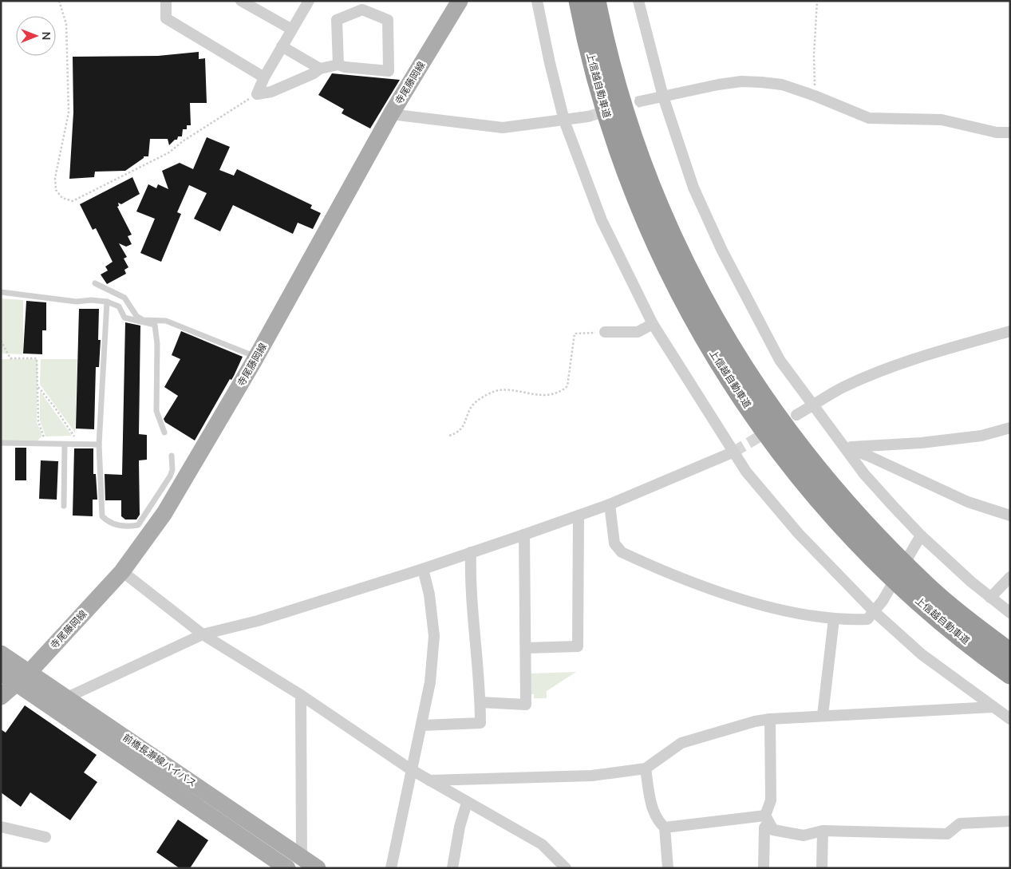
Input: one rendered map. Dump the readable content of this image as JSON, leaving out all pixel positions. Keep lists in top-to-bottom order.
{
  "streets": {
    "highway": ["上信越自動車道"],
    "main road": ["寺尾藤岡線", "前橋長瀞線バイパス"]
  },
  "crossings": [
    ["寺尾藤岡線", "前橋長瀞線バイパス"]
  ],
  "north": "right"
}
